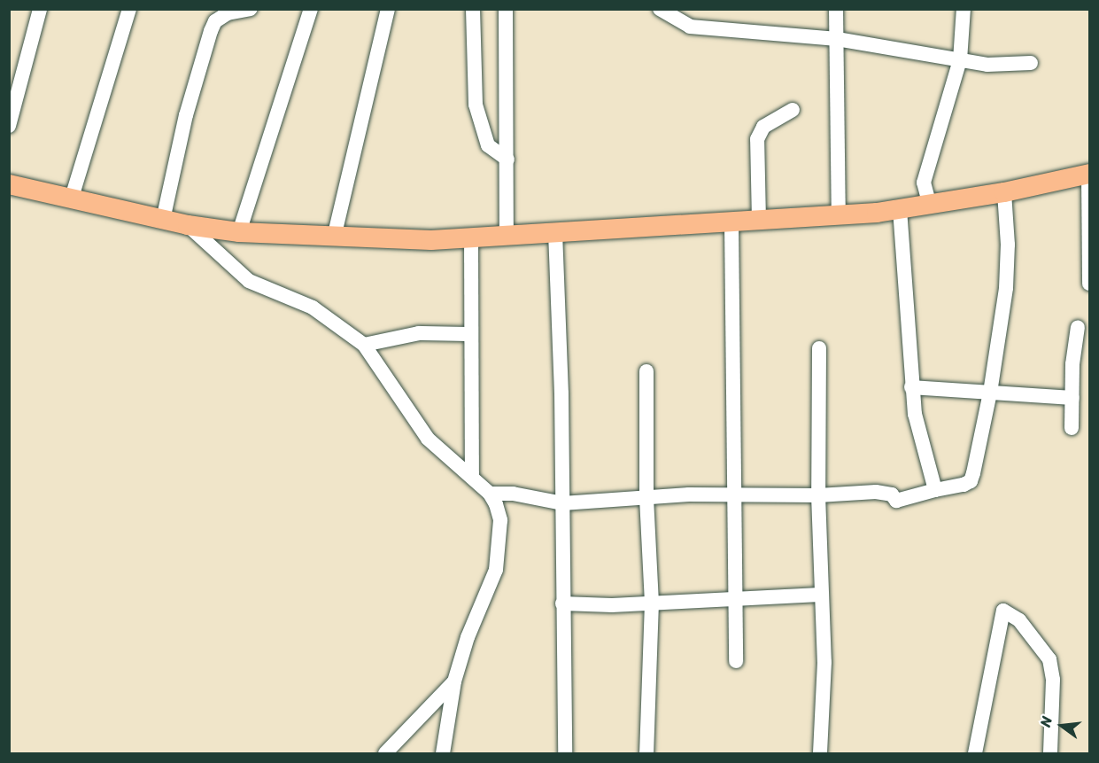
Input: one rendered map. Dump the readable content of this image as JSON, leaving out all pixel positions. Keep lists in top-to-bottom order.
{
  "north": "left"
}
